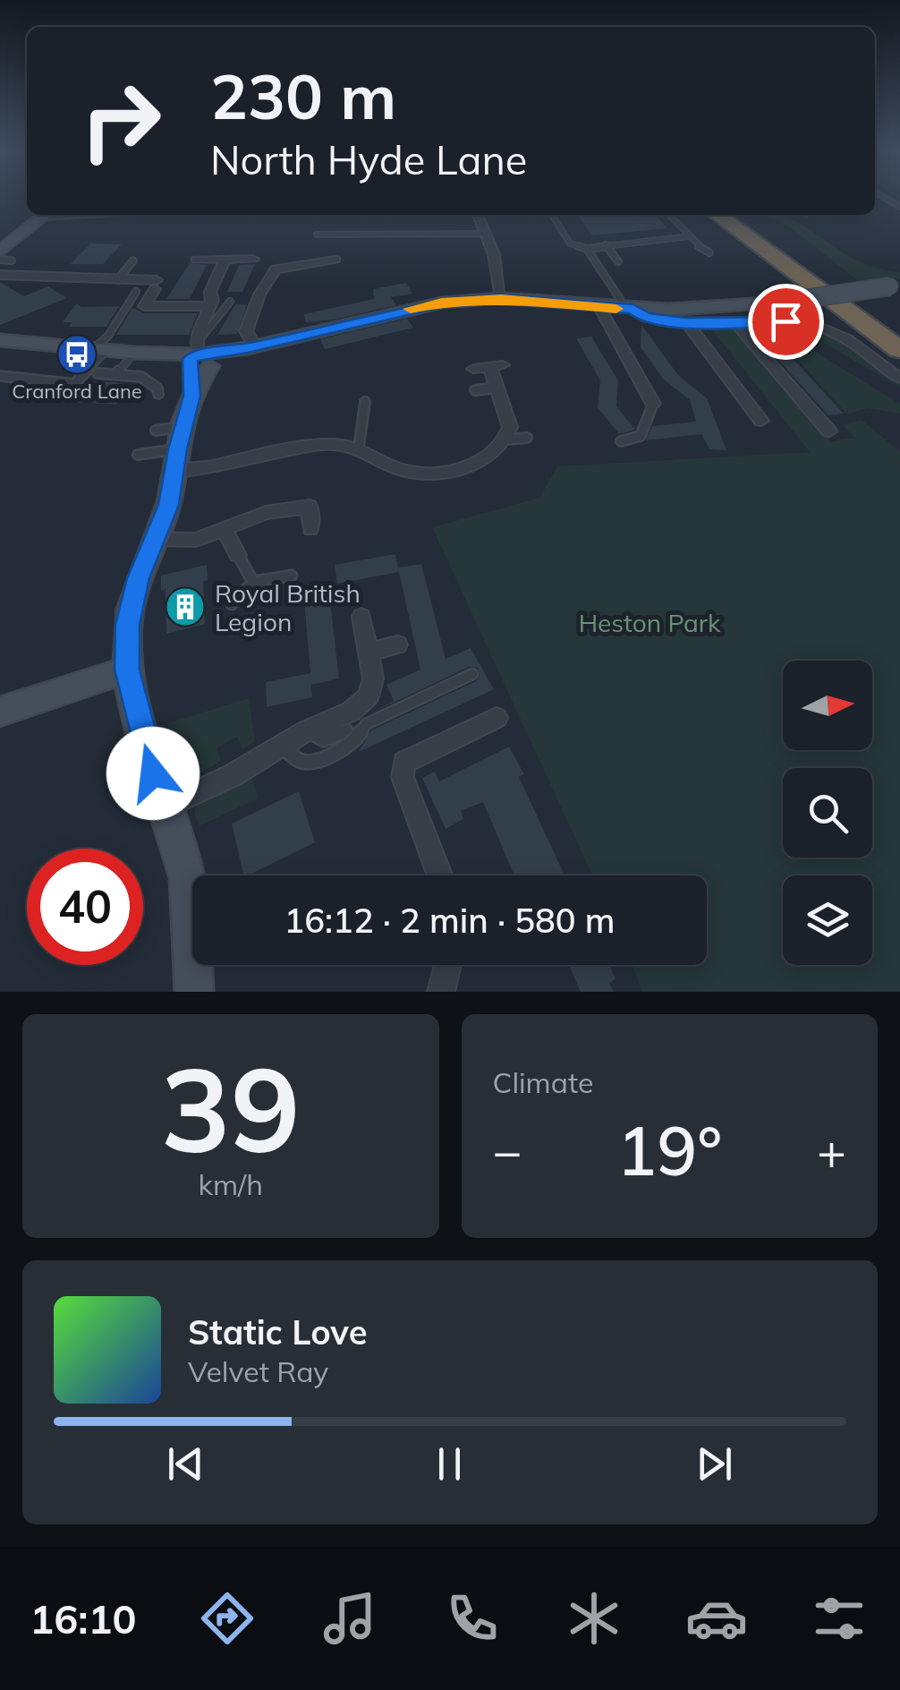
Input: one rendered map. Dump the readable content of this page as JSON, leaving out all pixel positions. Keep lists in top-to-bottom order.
{
  "parks": ["Heston Park"],
  "places": {
    "bus stop": ["Cranford Lane"],
    "building": ["Royal British Legion"]
  },
  "north": "right",
  "page": {
    "turn": ["230 m", "North Hyde Lane"],
    "limit": "40",
    "trip": "16:12 · 2 min · 580 m",
    "tile": [
      ["39", "km/h"],
      "Climate"
    ],
    "heat": ["−", "19°", "+"],
    "song": ["Static Love", "Velvet Ray"],
    "tabs": "16:10"
  }
}
